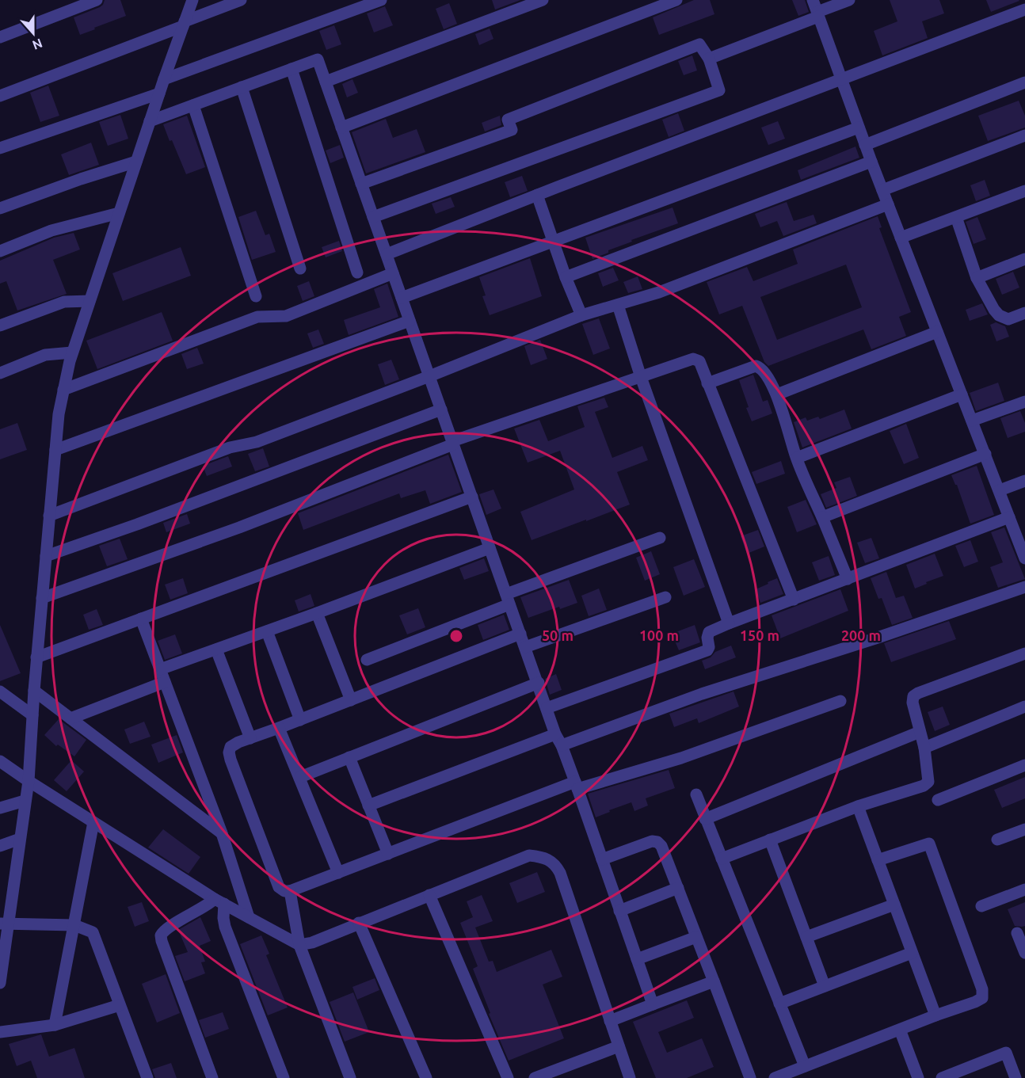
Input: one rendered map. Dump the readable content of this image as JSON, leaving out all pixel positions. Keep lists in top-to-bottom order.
{
  "north": "bottom",
  "rings": [
    "50 m",
    "100 m",
    "150 m",
    "200 m"
  ]
}
